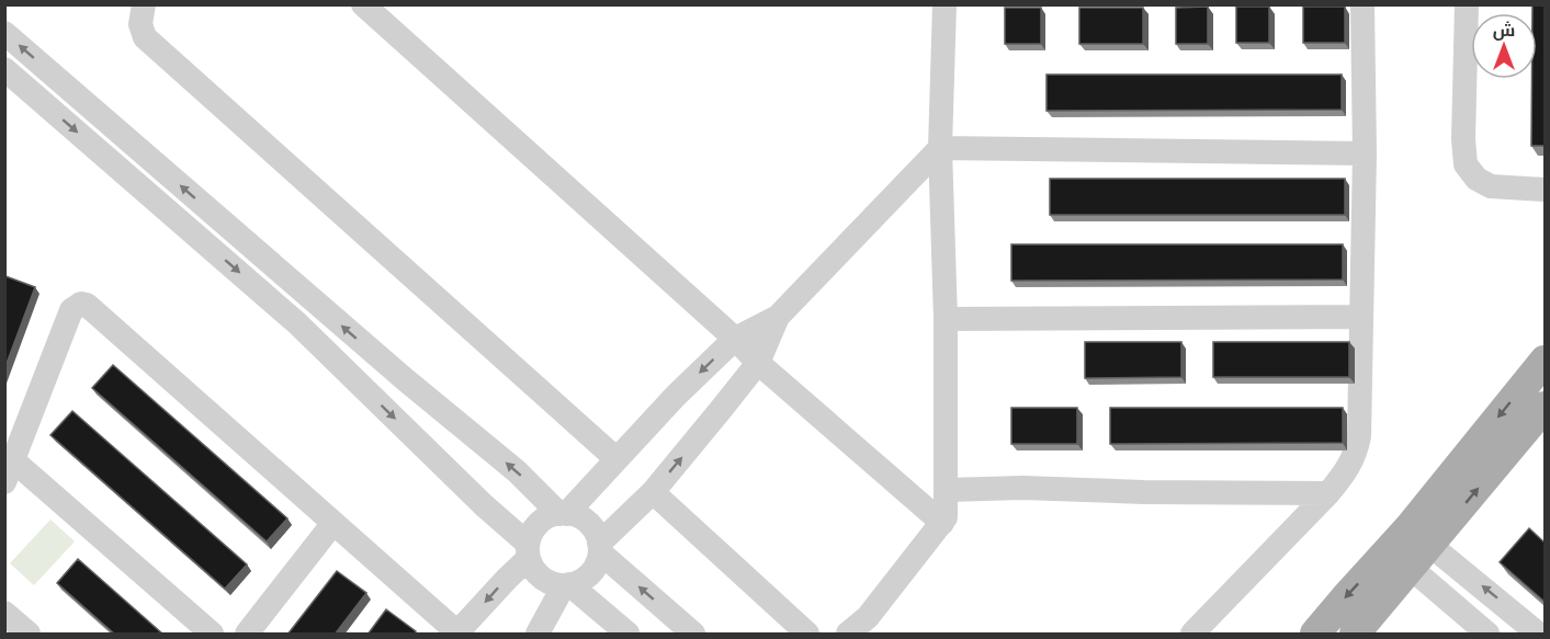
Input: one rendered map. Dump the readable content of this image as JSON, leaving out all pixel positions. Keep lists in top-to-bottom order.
{
  "north": "top"
}
